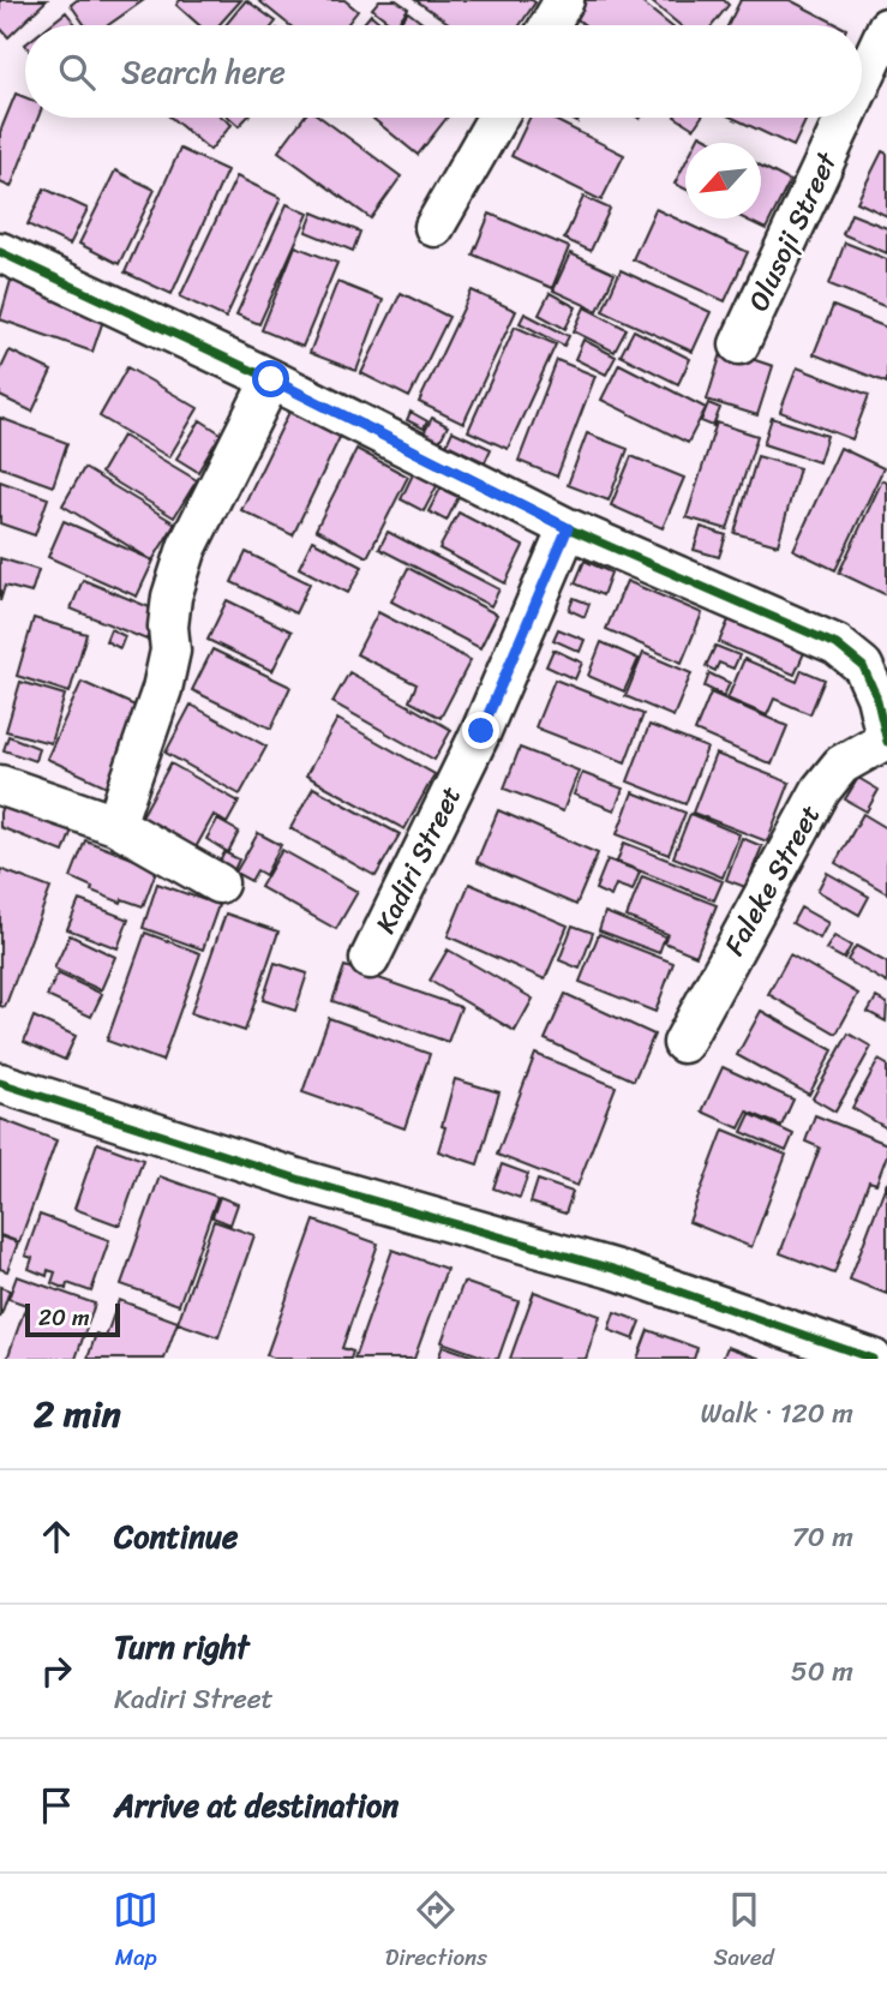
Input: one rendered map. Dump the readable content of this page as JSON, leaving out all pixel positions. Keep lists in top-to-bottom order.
{
  "streets": {
    "street": ["Olusoji Street", "Kadiri Street", "Faleke Street"]
  },
  "scale_bar": "20 m",
  "north": "bottom left",
  "page": {
    "search": "Search here",
    "scale": "20 m",
    "heading": ["2 min", "Walk · 120 m"],
    "list": [
      ["Continue", "70 m"],
      ["Turn right", "Kadiri Street", "50 m"],
      "Arrive at destination"
    ],
    "nav": ["Map", "Directions", "Saved"]
  }
}
